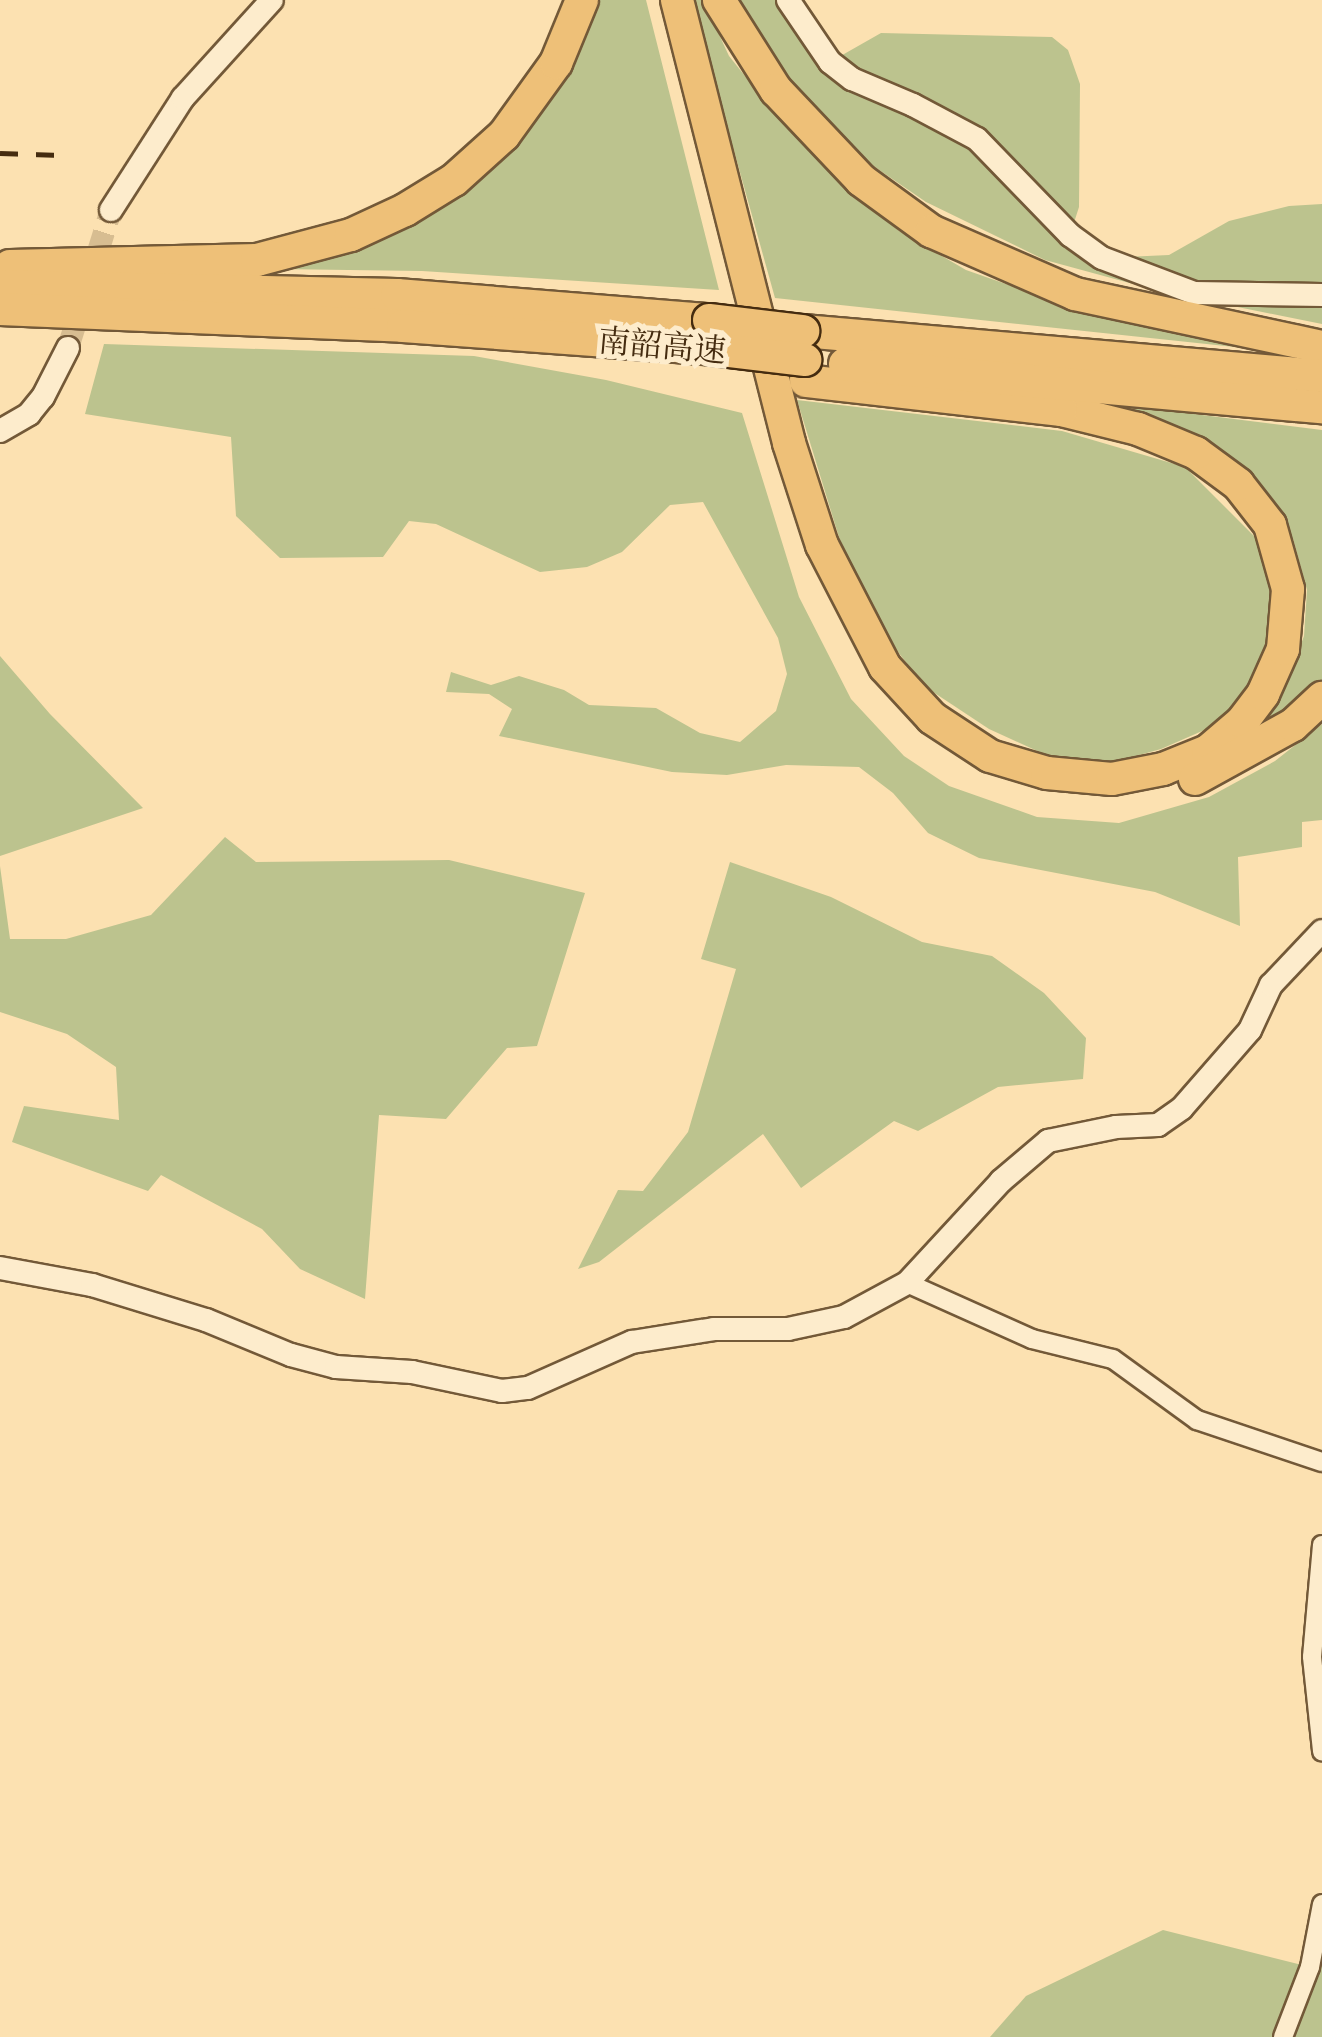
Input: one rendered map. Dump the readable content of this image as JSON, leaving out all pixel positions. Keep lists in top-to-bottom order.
{
  "streets": {
    "highway": ["南韶高速"]
  }
}
